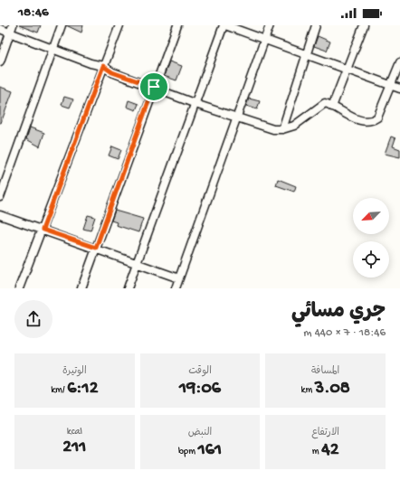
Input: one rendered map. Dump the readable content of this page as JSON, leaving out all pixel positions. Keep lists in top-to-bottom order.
{
  "north": "bottom left",
  "page": {
    "status": "18:46",
    "heading": ["جري مسائي", "18:46 · 7 × 440 m"],
    "stats": [
      ["المسافة", "3.08 km"],
      ["الوقت", "19:06"],
      ["الوتيرة", "6:12 /km"],
      ["الارتفاع", "42 m"],
      ["النبض", "161 bpm"],
      ["kcal", "211"]
    ]
  }
}
